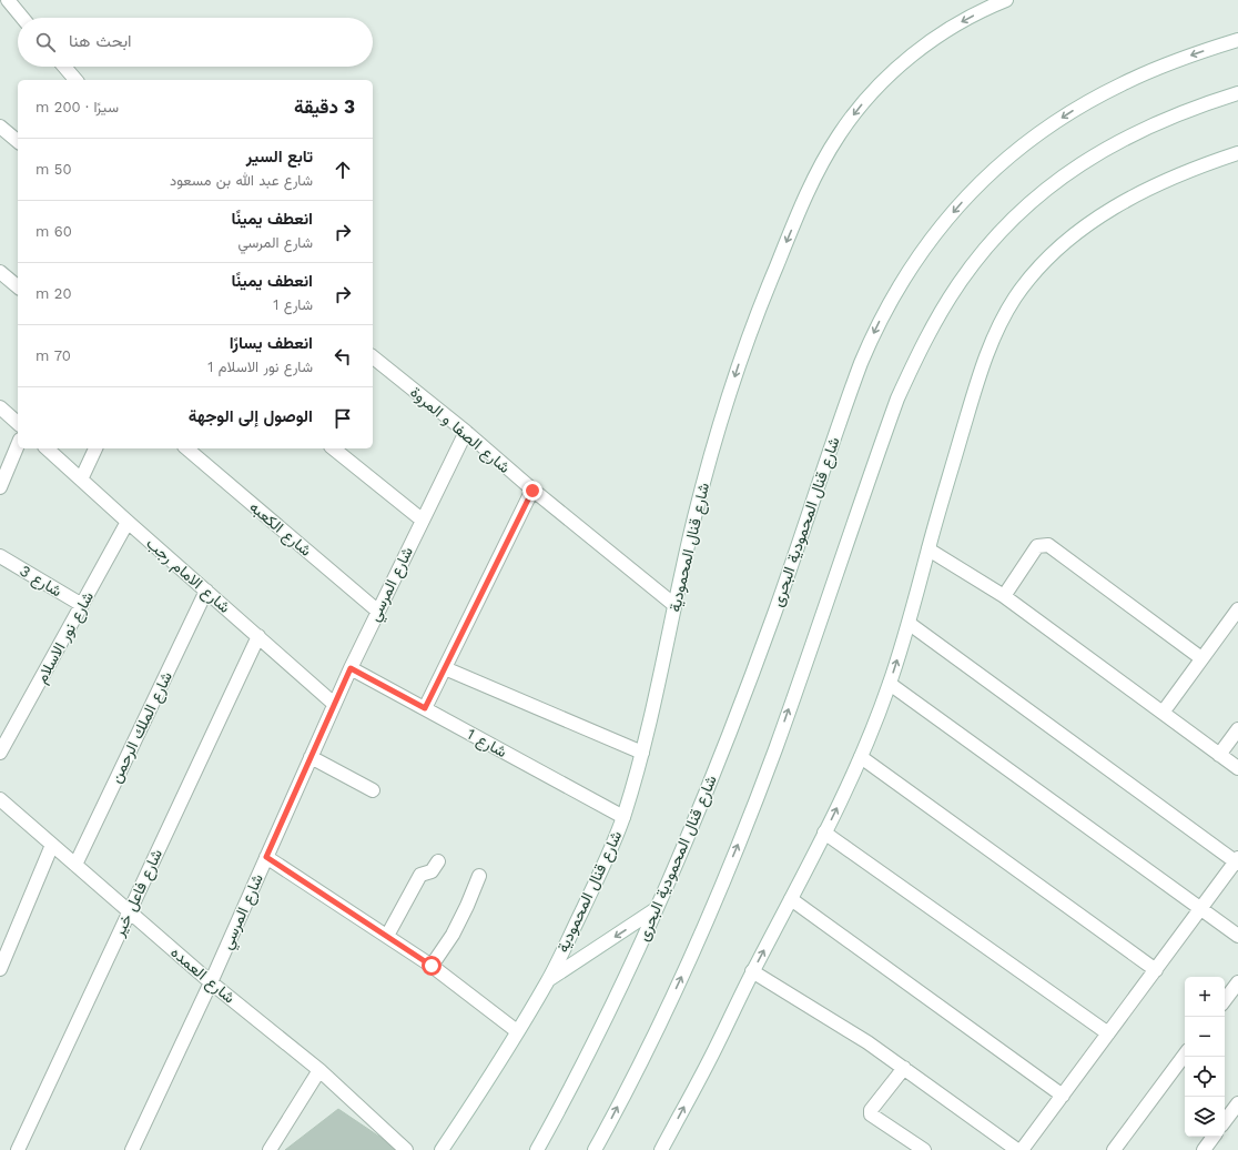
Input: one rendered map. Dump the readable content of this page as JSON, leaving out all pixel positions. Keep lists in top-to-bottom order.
{
  "streets": {
    "street": [
      "شارع الصفا و المروة",
      "شارع قنال المحمودية البحرى",
      "شارع الكعبه",
      "شارع قنال المحمودية",
      "شارع الامام رجب",
      "شارع 3",
      "شارع المرسي",
      "شارع نور الاسلام",
      "شارع الملك الرحمن",
      "شارع 1",
      "شارع فاعل خير",
      "شارع العمده"
    ]
  },
  "crossings": [
    ["شارع الصفا و المروة", "شارع قنال المحمودية"],
    ["شارع الصفا و المروة", "شارع المرسي"],
    ["شارع الكعبه", "شارع المرسي"],
    ["شارع قنال المحمودية", "شارع 1"],
    ["شارع الامام رجب", "شارع المرسي"],
    ["شارع الامام رجب", "شارع نور الاسلام"],
    ["شارع الامام رجب", "شارع الملك الرحمن"],
    ["شارع الامام رجب", "شارع فاعل خير"],
    ["شارع 3", "شارع نور الاسلام"],
    ["شارع المرسي", "شارع 1"],
    ["شارع المرسي", "شارع العمده"],
    ["شارع الملك الرحمن", "شارع العمده"],
    ["شارع فاعل خير", "شارع العمده"]
  ],
  "one_way": ["شارع قنال المحمودية"],
  "page": {
    "search": "ابحث هنا",
    "heading": ["3 دقيقة", "سيرًا · 200 m"],
    "list": [
      ["تابع السير", "شارع عبد الله بن مسعود", "50 m"],
      ["انعطف يمينًا", "شارع المرسي", "60 m"],
      ["انعطف يمينًا", "شارع 1", "20 m"],
      ["انعطف يسارًا", "شارع نور الاسلام 1", "70 m"],
      "الوصول إلى الوجهة"
    ],
    "map_buttons": ["+", "−"]
  }
}
